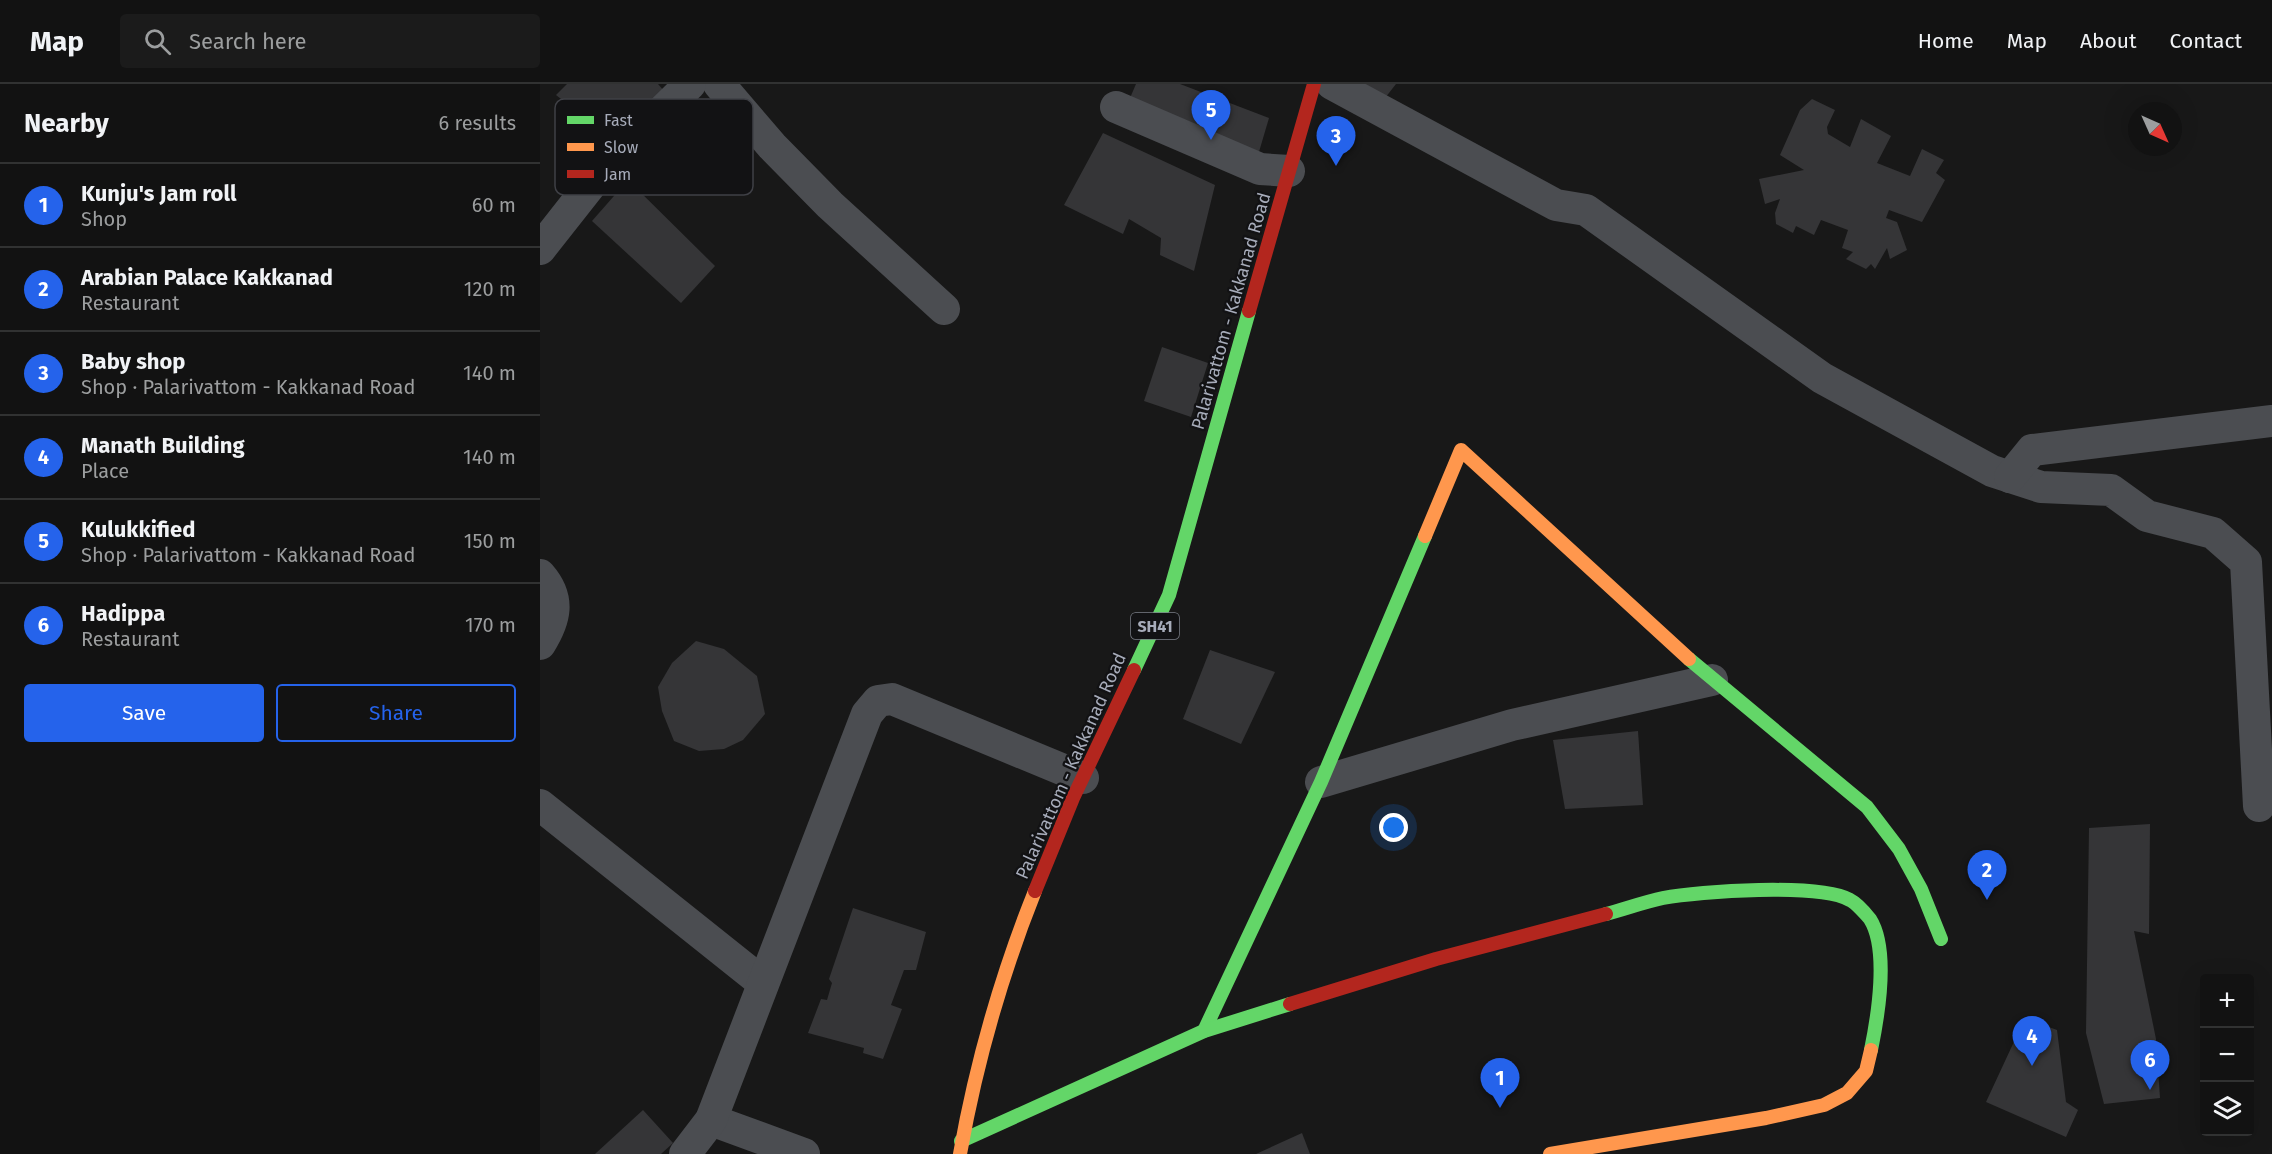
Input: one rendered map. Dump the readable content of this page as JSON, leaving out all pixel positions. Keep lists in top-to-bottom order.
{
  "streets": {
    "street": ["Palarivattom - Kakkanad Road", "SH41"]
  },
  "legend": ["Fast", "Slow", "Jam"],
  "north": "bottom right",
  "page": {
    "header": "Map",
    "search": "Search here",
    "nav": [
      "Home",
      "Map",
      "About",
      "Contact"
    ],
    "heading": ["Nearby", "6 results"],
    "pins": [
      "5",
      "3",
      "2",
      "4",
      "6",
      "1"
    ],
    "list": [
      {
        "mark": "1",
        "name": "Kunju's Jam roll",
        "note": "Shop",
        "value": "60 m"
      },
      {
        "mark": "2",
        "name": "Arabian Palace Kakkanad",
        "note": "Restaurant",
        "value": "120 m"
      },
      {
        "mark": "3",
        "name": "Baby shop",
        "note": "Shop · Palarivattom - Kakkanad Road",
        "value": "140 m"
      },
      {
        "mark": "4",
        "name": "Manath Building",
        "note": "Place",
        "value": "140 m"
      },
      {
        "mark": "5",
        "name": "Kulukkified",
        "note": "Shop · Palarivattom - Kakkanad Road",
        "value": "150 m"
      },
      {
        "mark": "6",
        "name": "Hadippa",
        "note": "Restaurant",
        "value": "170 m"
      }
    ],
    "buttons": ["Save", "Share"],
    "map_buttons": ["+", "−"]
  }
}
